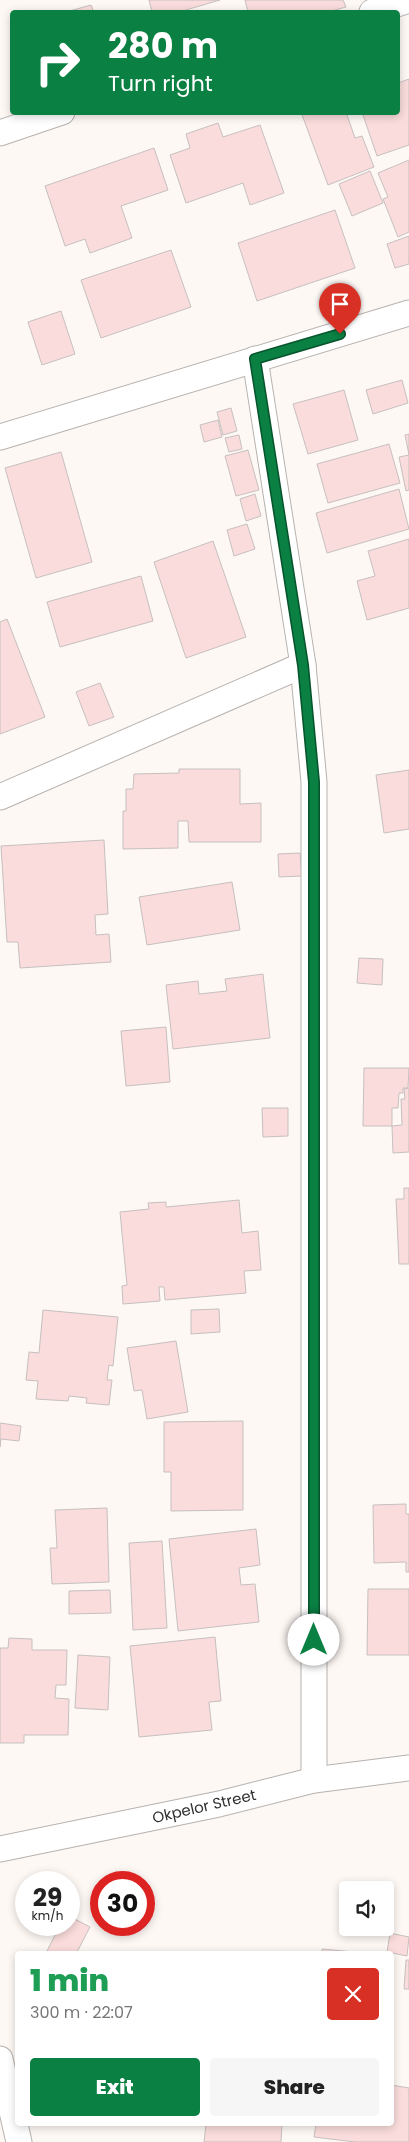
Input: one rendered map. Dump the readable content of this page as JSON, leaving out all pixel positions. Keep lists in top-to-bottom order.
{
  "streets": {
    "street": ["Okpelor Street"]
  },
  "page": {
    "turn": ["280 m", "Turn right"],
    "speed": "29 km/h",
    "limit": "30",
    "heading": ["1 min", "300 m · 22:07"],
    "buttons": ["Exit", "Share"]
  }
}
